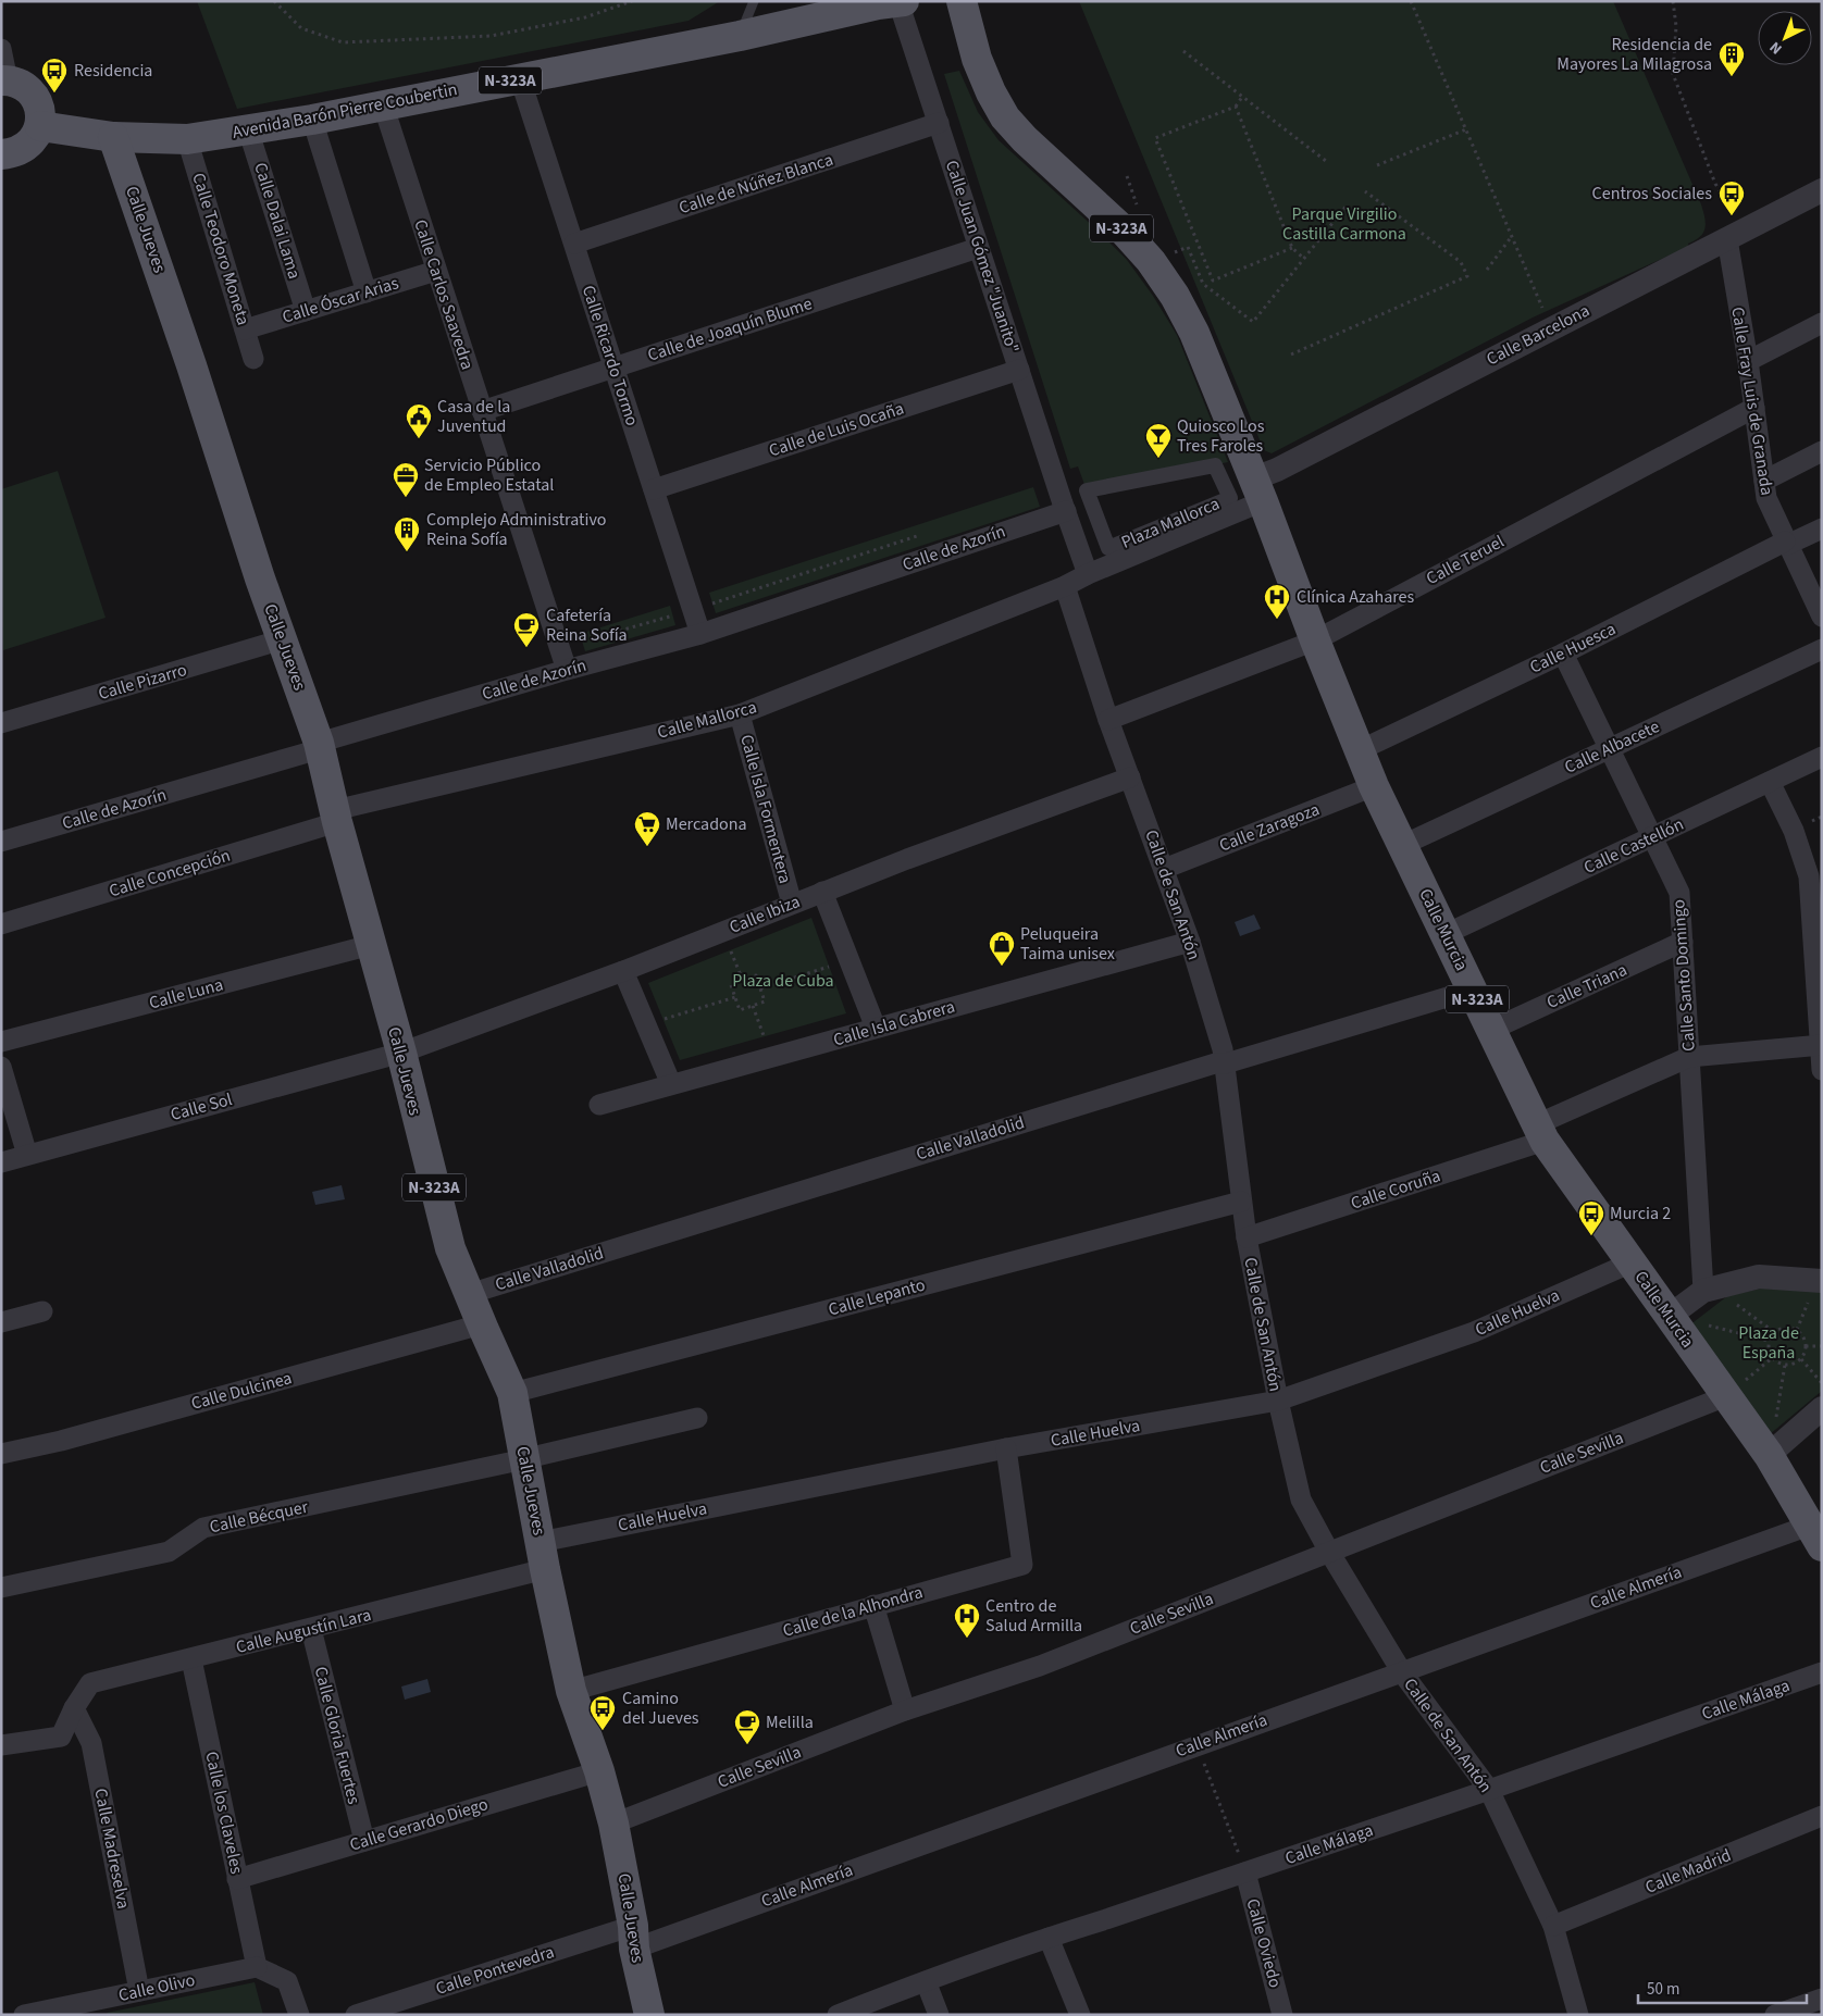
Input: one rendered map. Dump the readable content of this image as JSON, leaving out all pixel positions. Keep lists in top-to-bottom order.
{
  "streets": {
    "main road": [
      "N-323A",
      "Avenida Barón Pierre Coubertin",
      "Calle Jueves",
      "Calle Murcia"
    ],
    "street": [
      "Calle de Núñez Blanca",
      "Calle Dalai Lama",
      "Calle Teodoro Moneta",
      "Calle Juan Gómez \"Juanito\"",
      "Calle Carlos Saavedra",
      "Calle Óscar Arias",
      "Calle de Joaquín Blume",
      "Calle Barcelona",
      "Calle Ricardo Tormo",
      "Calle Fray Luis de Granada",
      "Calle de Luis Ocaña",
      "Plaza Mallorca",
      "Calle de Azorín",
      "Calle Teruel",
      "Calle Huesca",
      "Calle Pizarro",
      "Calle Mallorca",
      "Calle Albacete",
      "Calle Isla Formentera",
      "Calle Zaragoza",
      "Calle Castellón",
      "Calle Concepción",
      "Calle de San Antón",
      "Calle Ibiza",
      "Calle Santo Domingo",
      "Calle Triana",
      "Calle Luna",
      "Calle Isla Cabrera",
      "Calle Sol",
      "Calle Valladolid",
      "Calle Coruña",
      "Calle Lepanto",
      "Calle Huelva",
      "Calle Dulcinea",
      "Calle Sevilla",
      "Calle Bécquer",
      "Calle Almería",
      "Calle de la Alhondra",
      "Calle Augustín Lara",
      "Calle Málaga",
      "Calle Gloria Fuertes",
      "Calle los Claveles",
      "Calle Gerardo Diego",
      "Calle Madreselva",
      "Calle Madrid",
      "Calle Oviedo",
      "Calle Pontevedra",
      "Calle Olivo"
    ]
  },
  "crossings": [
    ["N-323A", "Calle Barcelona"],
    ["N-323A", "Plaza Mallorca"],
    ["N-323A", "Calle Murcia"],
    ["N-323A", "Calle Almería"],
    ["Avenida Barón Pierre Coubertin", "Calle Dalai Lama"],
    ["Avenida Barón Pierre Coubertin", "Calle Jueves"],
    ["Avenida Barón Pierre Coubertin", "Calle Teodoro Moneta"],
    ["Avenida Barón Pierre Coubertin", "Calle Juan Gómez \"Juanito\""],
    ["Avenida Barón Pierre Coubertin", "Calle Carlos Saavedra"],
    ["Avenida Barón Pierre Coubertin", "Calle Ricardo Tormo"],
    ["Calle de Núñez Blanca", "Calle Juan Gómez \"Juanito\""],
    ["Calle de Núñez Blanca", "Calle Ricardo Tormo"],
    ["Calle Dalai Lama", "Calle Óscar Arias"],
    ["Calle Jueves", "Calle de Azorín"],
    ["Calle Jueves", "Calle Pizarro"],
    ["Calle Jueves", "Calle Mallorca"],
    ["Calle Jueves", "Calle Concepción"],
    ["Calle Jueves", "Calle Ibiza"],
    ["Calle Jueves", "Calle Luna"],
    ["Calle Jueves", "Calle Sol"],
    ["Calle Jueves", "Calle Valladolid"],
    ["Calle Jueves", "Calle Lepanto"],
    ["Calle Jueves", "Calle Huelva"],
    ["Calle Jueves", "Calle Dulcinea"],
    ["Calle Jueves", "Calle Sevilla"],
    ["Calle Jueves", "Calle Bécquer"],
    ["Calle Jueves", "Calle Almería"],
    ["Calle Jueves", "Calle de la Alhondra"],
    ["Calle Jueves", "Calle Augustín Lara"],
    ["Calle Jueves", "Calle Gerardo Diego"],
    ["Calle Jueves", "Calle Pontevedra"],
    ["Calle Teodoro Moneta", "Calle Óscar Arias"],
    ["Calle Juan Gómez \"Juanito\"", "Calle de Joaquín Blume"],
    ["Calle Juan Gómez \"Juanito\"", "Calle de Luis Ocaña"],
    ["Calle Juan Gómez \"Juanito\"", "Calle de Azorín"],
    ["Calle Carlos Saavedra", "Calle Óscar Arias"],
    ["Calle Carlos Saavedra", "Calle de Joaquín Blume"],
    ["Calle Carlos Saavedra", "Calle de Azorín"],
    ["Calle de Joaquín Blume", "Calle Ricardo Tormo"],
    ["Calle Barcelona", "Calle Fray Luis de Granada"],
    ["Calle Barcelona", "Plaza Mallorca"],
    ["Calle Barcelona", "Calle Murcia"],
    ["Calle Ricardo Tormo", "Calle de Luis Ocaña"],
    ["Calle Ricardo Tormo", "Calle de Azorín"],
    ["Calle Fray Luis de Granada", "Calle Teruel"],
    ["Calle Fray Luis de Granada", "Calle Huesca"],
    ["Plaza Mallorca", "Calle Mallorca"],
    ["Plaza Mallorca", "Calle de San Antón"],
    ["Plaza Mallorca", "Calle Murcia"],
    ["Calle Teruel", "Calle de San Antón"],
    ["Calle Teruel", "Calle Murcia"],
    ["Calle Huesca", "Calle Murcia"],
    ["Calle Huesca", "Calle Santo Domingo"],
    ["Calle Mallorca", "Calle Isla Formentera"],
    ["Calle Mallorca", "Calle Concepción"],
    ["Calle Mallorca", "Calle de San Antón"],
    ["Calle Albacete", "Calle Murcia"],
    ["Calle Albacete", "Calle Santo Domingo"],
    ["Calle Isla Formentera", "Calle Ibiza"],
    ["Calle Zaragoza", "Calle de San Antón"],
    ["Calle Zaragoza", "Calle Murcia"],
    ["Calle Castellón", "Calle Murcia"],
    ["Calle Castellón", "Calle Santo Domingo"],
    ["Calle de San Antón", "Calle Ibiza"],
    ["Calle de San Antón", "Calle Isla Cabrera"],
    ["Calle de San Antón", "Calle Valladolid"],
    ["Calle de San Antón", "Calle Coruña"],
    ["Calle de San Antón", "Calle Lepanto"],
    ["Calle de San Antón", "Calle Huelva"],
    ["Calle de San Antón", "Calle Sevilla"],
    ["Calle de San Antón", "Calle Almería"],
    ["Calle de San Antón", "Calle Málaga"],
    ["Calle de San Antón", "Calle Madrid"],
    ["Calle Ibiza", "Calle Sol"],
    ["Calle Murcia", "Calle Triana"],
    ["Calle Murcia", "Calle Valladolid"],
    ["Calle Murcia", "Calle Coruña"],
    ["Calle Murcia", "Calle Huelva"],
    ["Calle Murcia", "Calle Sevilla"],
    ["Calle Santo Domingo", "Calle Triana"],
    ["Calle Santo Domingo", "Calle Coruña"],
    ["Calle Huelva", "Calle de la Alhondra"],
    ["Calle Huelva", "Calle Augustín Lara"],
    ["Calle Almería", "Calle Pontevedra"],
    ["Calle Augustín Lara", "Calle Gloria Fuertes"],
    ["Calle Augustín Lara", "Calle los Claveles"],
    ["Calle Augustín Lara", "Calle Madreselva"],
    ["Calle Málaga", "Calle Oviedo"],
    ["Calle Gloria Fuertes", "Calle Gerardo Diego"],
    ["Calle los Claveles", "Calle Gerardo Diego"],
    ["Calle los Claveles", "Calle Olivo"],
    ["Calle Madreselva", "Calle Olivo"]
  ],
  "parks": ["Parque Virgilio Castilla Carmona", "Plaza de Cuba", "Plaza de España"],
  "places": {
    "building": ["Residencia de Mayores La Milagrosa", "Complejo Administrativo Reina Sofía"],
    "bus stop": [
      "Residencia",
      "Centros Sociales",
      "Murcia 2",
      "Camino del Jueves"
    ],
    "public building": ["Casa de la Juventud"],
    "bar": ["Quiosco Los Tres Faroles"],
    "office": ["Servicio Público de Empleo Estatal"],
    "hospital": ["Clínica Azahares", "Centro de Salud Armilla"],
    "cafe": ["Cafetería Reina Sofía", "Melilla"],
    "supermarket": ["Mercadona"],
    "shop": ["Peluqueira Taima unisex"]
  },
  "scale_bar": "50 m",
  "north": "bottom left"
}
